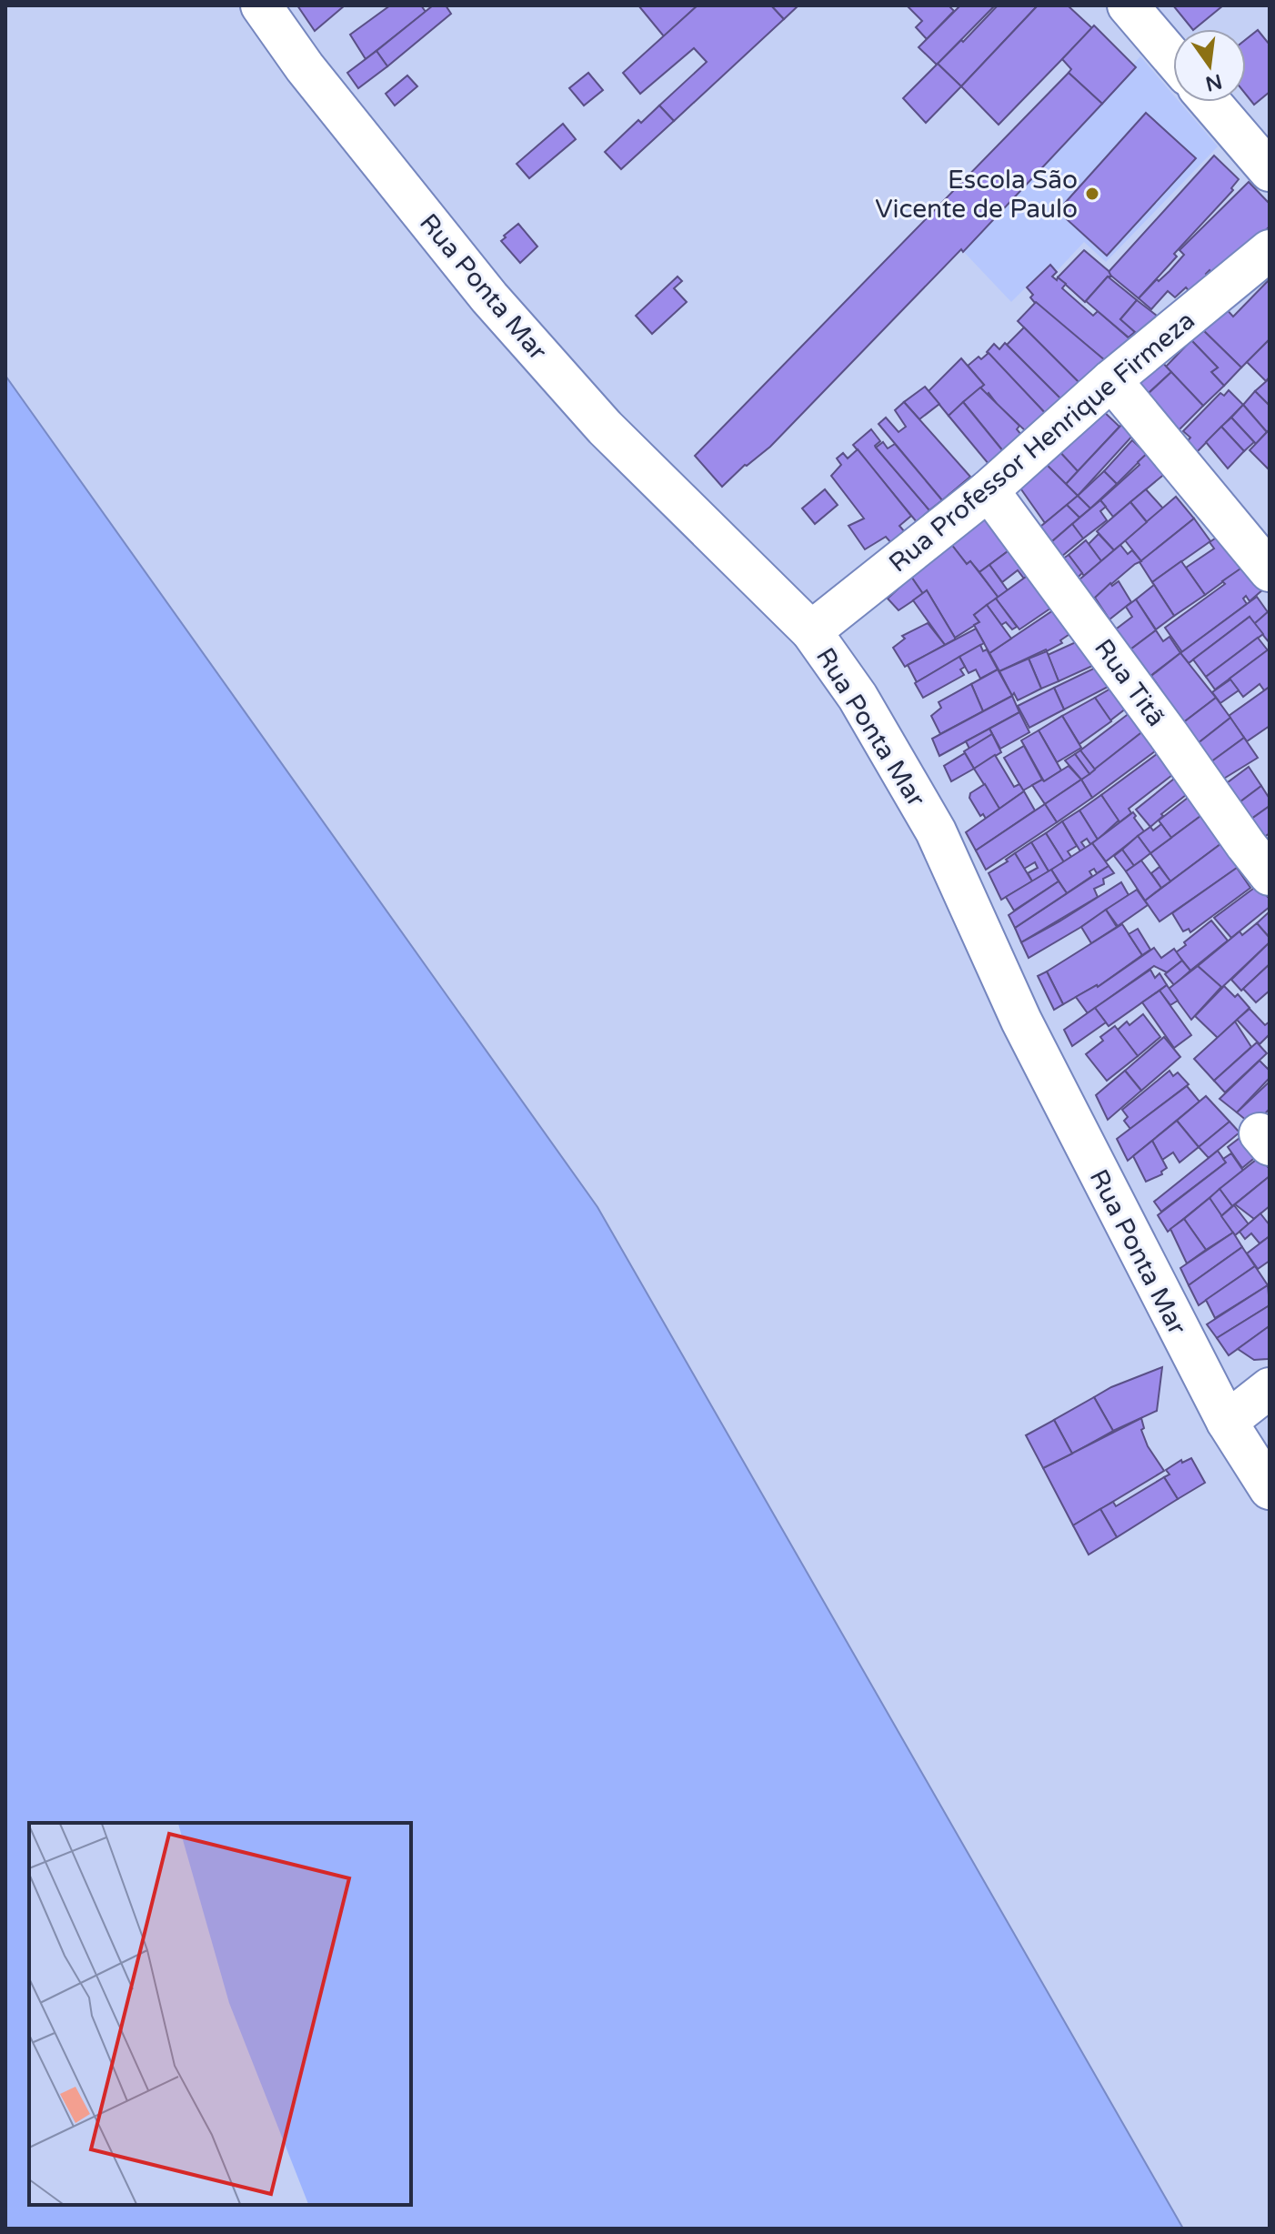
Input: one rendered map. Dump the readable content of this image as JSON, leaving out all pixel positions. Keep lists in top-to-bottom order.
{
  "streets": {
    "street": ["Rua Ponta Mar", "Rua Professor Henrique Firmeza", "Rua Titã"]
  },
  "crossings": [
    ["Rua Ponta Mar", "Rua Professor Henrique Firmeza"],
    ["Rua Professor Henrique Firmeza", "Rua Titã"]
  ],
  "places": ["Escola São Vicente de Paulo"],
  "north": "bottom"
}
